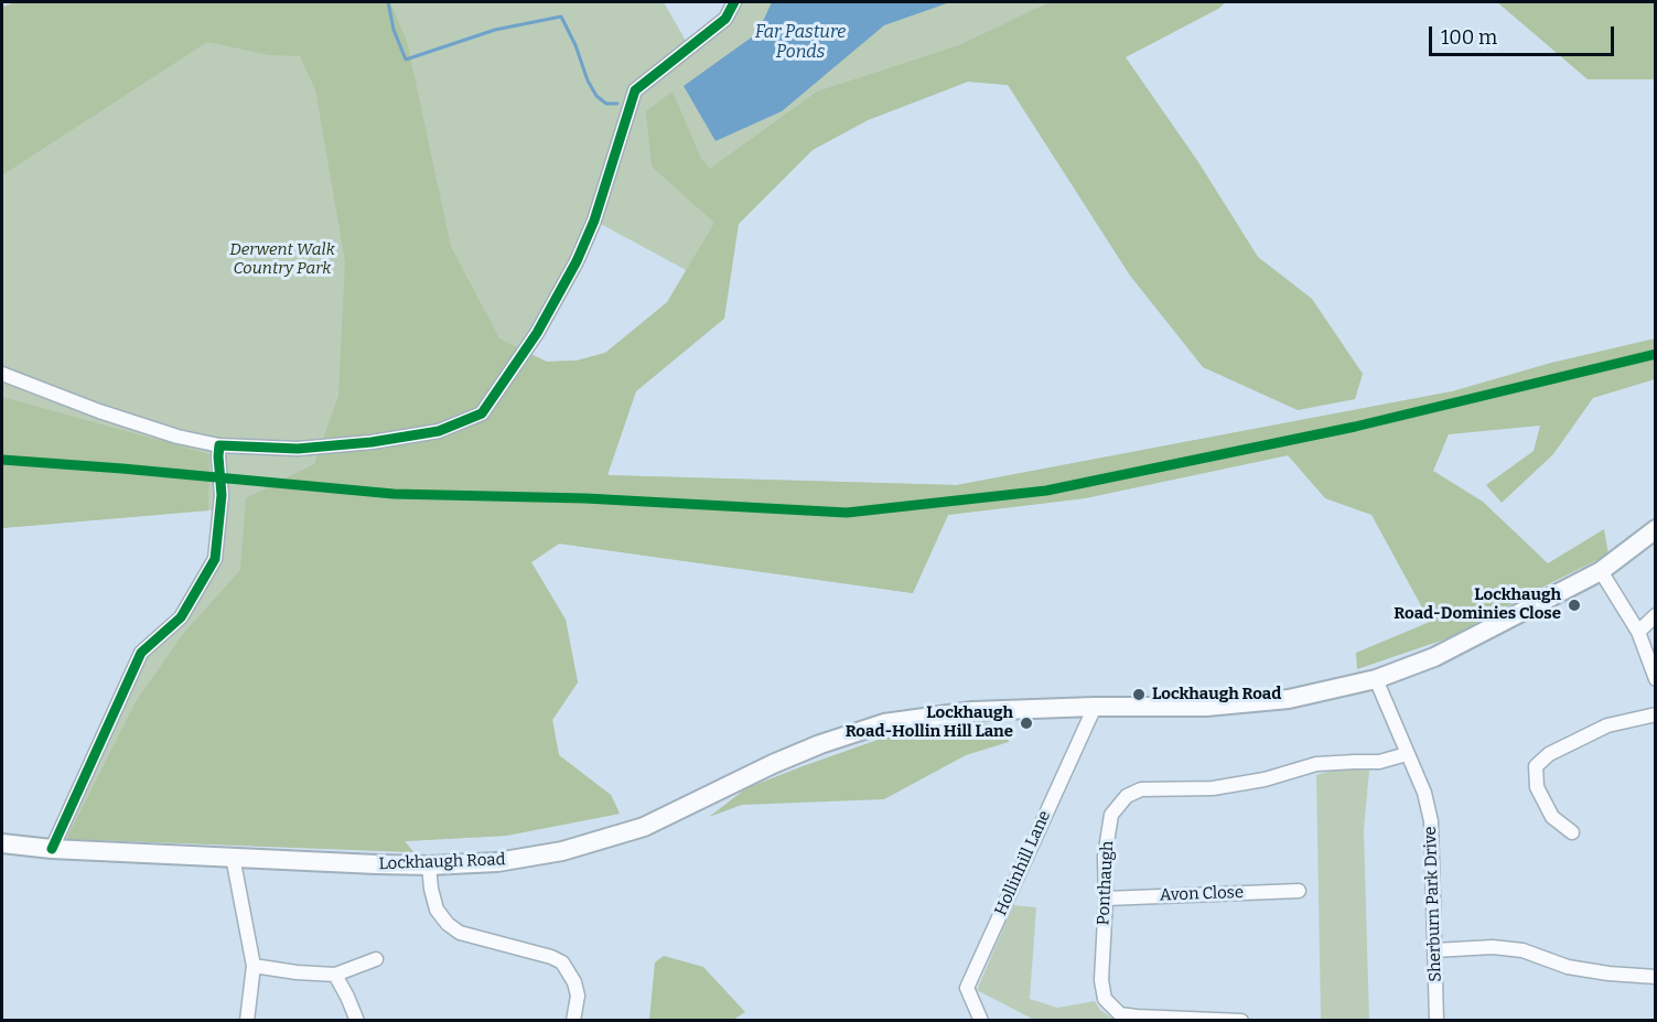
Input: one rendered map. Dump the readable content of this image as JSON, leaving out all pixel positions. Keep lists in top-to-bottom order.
{
  "streets": {
    "main road": ["Lockhaugh Road"],
    "street": [
      "Hollinhill Lane",
      "Ponthaugh",
      "Avon Close",
      "Sherburn Park Drive"
    ]
  },
  "crossings": [
    ["Lockhaugh Road", "Hollinhill Lane"],
    ["Lockhaugh Road", "Sherburn Park Drive"],
    ["Ponthaugh", "Avon Close"],
    ["Ponthaugh", "Sherburn Park Drive"]
  ],
  "water": ["Far Pasture Ponds"],
  "parks": ["Derwent Walk Country Park"],
  "places": ["Lockhaugh Road-Dominies Close", "Lockhaugh Road", "Lockhaugh Road-Hollin Hill Lane"],
  "scale_bar": "100 m"
}
